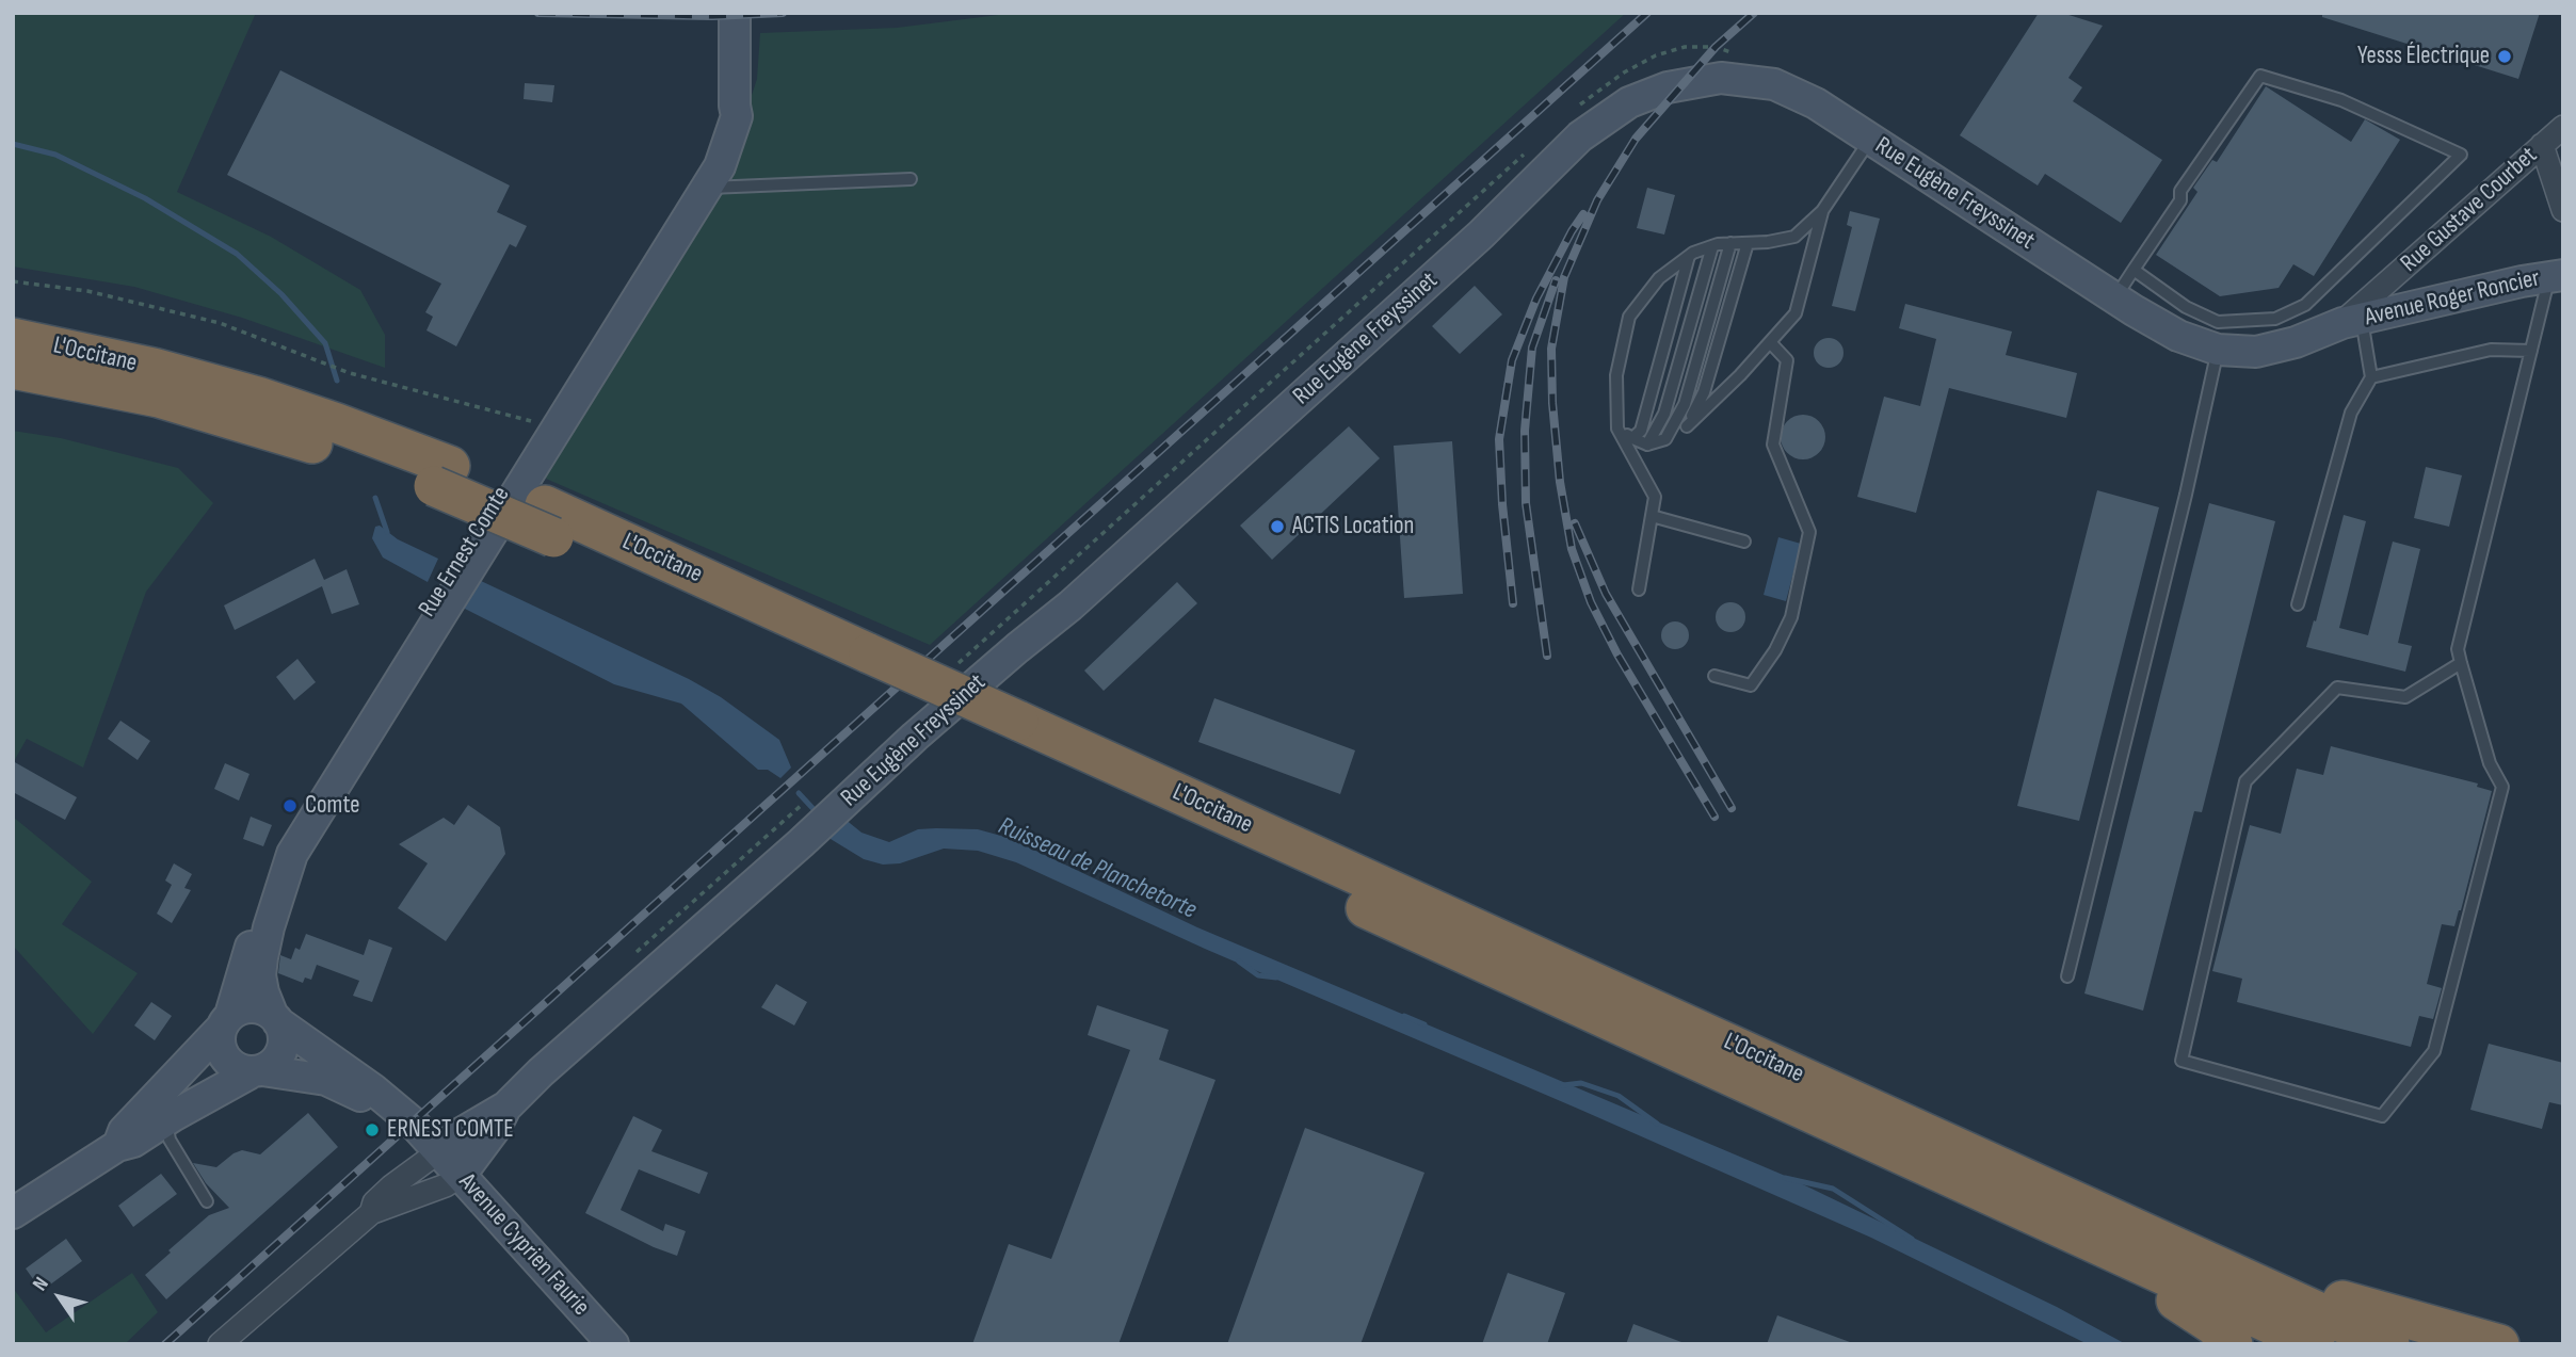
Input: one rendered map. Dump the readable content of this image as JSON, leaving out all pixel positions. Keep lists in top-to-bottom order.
{
  "streets": {
    "highway": ["L'Occitane"],
    "street": [
      "Rue Eugène Freyssinet",
      "Rue Gustave Courbet",
      "Avenue Roger Roncier",
      "Rue Ernest Comte",
      "Avenue Cyprien Faurie"
    ]
  },
  "crossings": [
    ["Rue Eugène Freyssinet", "Rue Gustave Courbet"],
    ["Rue Eugène Freyssinet", "Avenue Roger Roncier"],
    ["Rue Eugène Freyssinet", "Avenue Cyprien Faurie"],
    ["Rue Gustave Courbet", "Avenue Roger Roncier"],
    ["Rue Ernest Comte", "Avenue Cyprien Faurie"]
  ],
  "water": ["Ruisseau de Planchetorte"],
  "places": [
    "Yesss Électrique",
    "ACTIS Location",
    "Comte",
    "ERNEST COMTE"
  ],
  "north": "top left"
}
